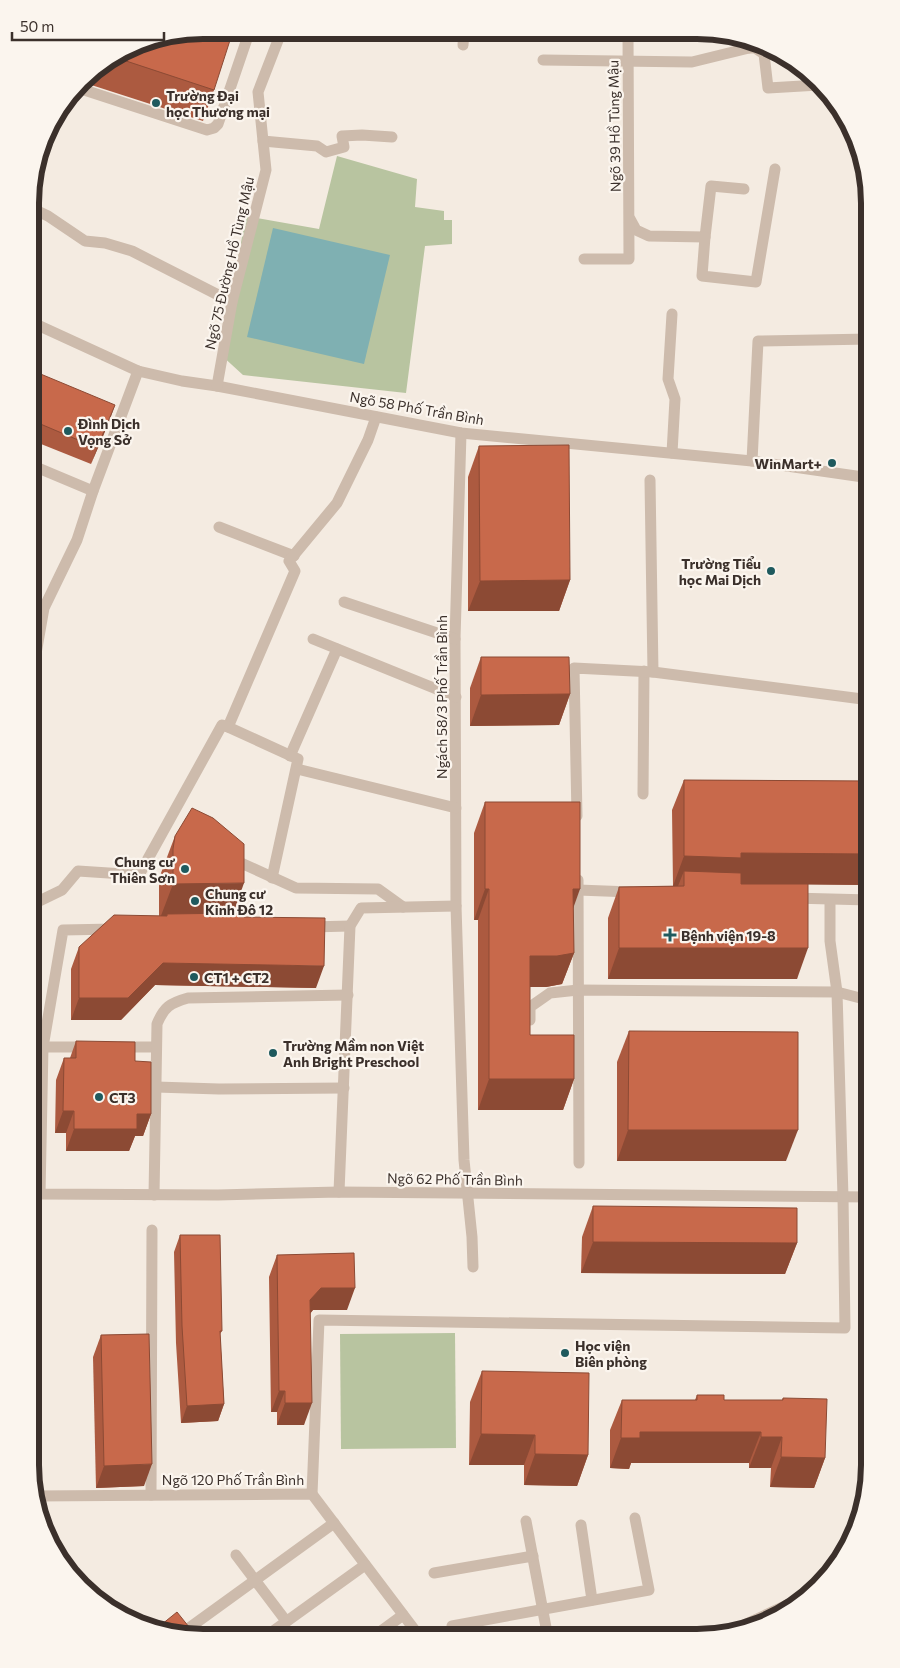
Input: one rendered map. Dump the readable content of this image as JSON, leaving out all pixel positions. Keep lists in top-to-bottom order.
{
  "streets": {
    "lane": [
      "Ngõ 39 Hồ Tùng Mậu",
      "Ngõ 75 Đường Hồ Tùng Mậu",
      "Ngõ 58 Phố Trần Bình",
      "Ngách 58/3 Phố Trần Bình",
      "Ngõ 62 Phố Trần Bình",
      "Ngõ 120 Phố Trần Bình"
    ]
  },
  "crossings": [
    ["Ngõ 75 Đường Hồ Tùng Mậu", "Ngõ 58 Phố Trần Bình"],
    ["Ngõ 58 Phố Trần Bình", "Ngách 58/3 Phố Trần Bình"],
    ["Ngách 58/3 Phố Trần Bình", "Ngõ 62 Phố Trần Bình"]
  ],
  "places": {
    "other": [
      "Trường Đại học Thương mại",
      "Đình Dịch Vọng Sở",
      "WinMart+",
      "Trường Tiểu học Mai Dịch",
      "Chung cư Thiên Sơn",
      "Chung cư Kinh Đô 12",
      "CT1 + CT2",
      "Trường Mầm non Việt Anh Bright Preschool",
      "CT3",
      "Học viện Biên phòng"
    ],
    "health": ["Bệnh viện 19-8"]
  },
  "scale_bar": "50 m"
}
